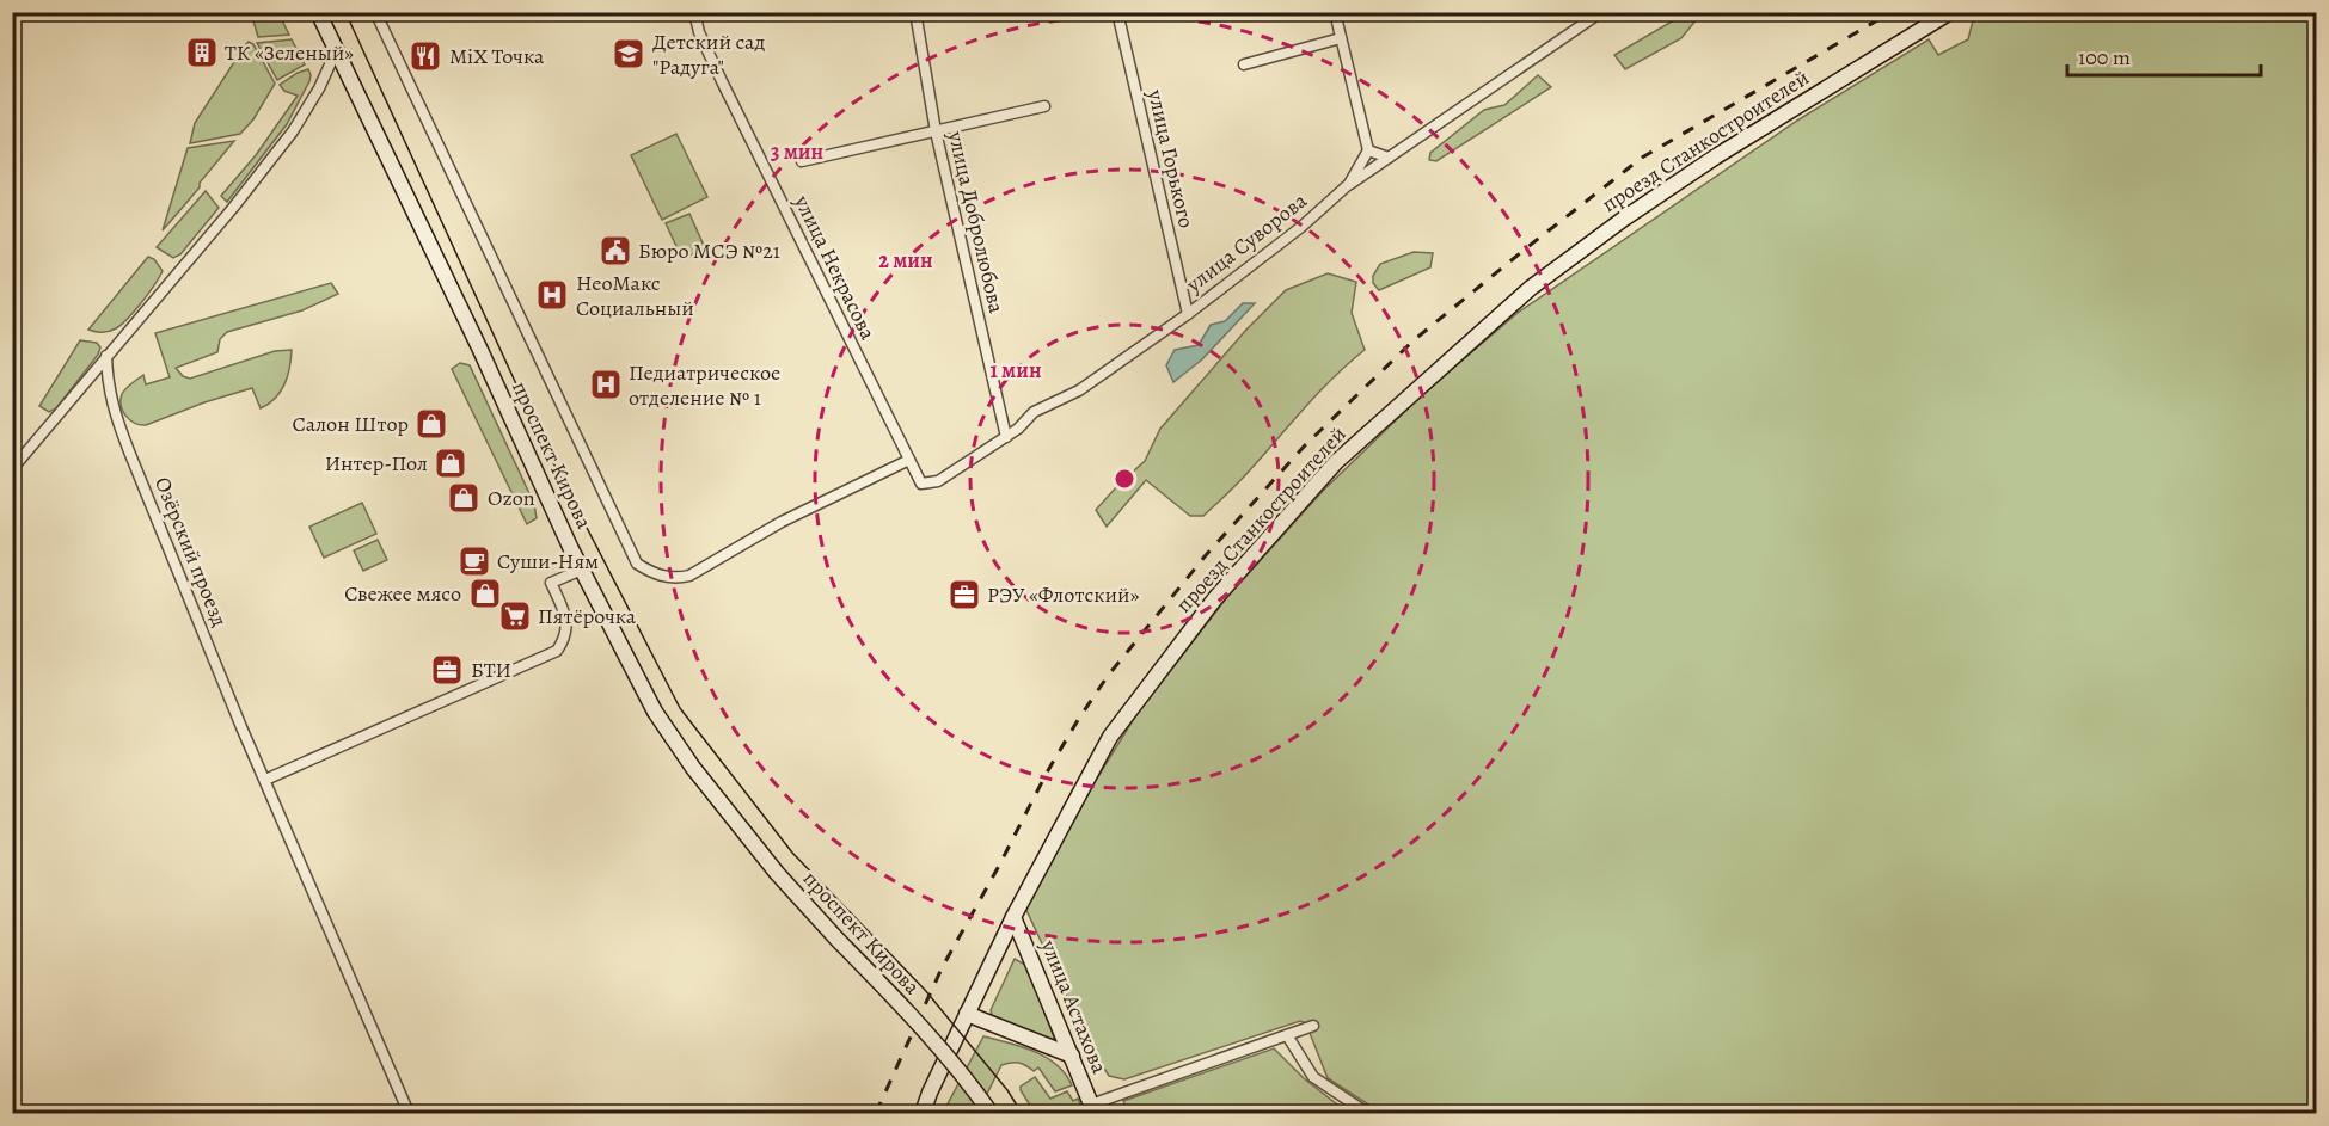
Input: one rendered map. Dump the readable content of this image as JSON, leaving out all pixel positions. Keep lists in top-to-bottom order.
{
  "streets": {
    "main road": ["проезд Станкостроителей", "проспект Кирова", "улица Астахова"],
    "street": [
      "улица Горького",
      "улица Добролюбова",
      "улица Суворова",
      "улица Некрасова",
      "Озёрский проезд"
    ]
  },
  "crossings": [
    ["проезд Станкостроителей", "улица Астахова"],
    ["улица Горького", "улица Суворова"],
    ["улица Добролюбова", "улица Суворова"],
    ["улица Суворова", "улица Некрасова"]
  ],
  "places": {
    "building": ["ТК «Зеленый»"],
    "school or university": ["Детский сад \"Радуга\""],
    "restaurant": ["MiX Точка"],
    "public building": ["Бюро МСЭ №21"],
    "hospital": ["НеоМакс Социальный", "Педиатрическое отделение № 1"],
    "shop": [
      "Салон Штор",
      "Интер-Пол",
      "Ozon",
      "Свежее мясо"
    ],
    "cafe": ["Суши-Ням"],
    "office": ["РЭУ «Флотский»", "БТИ"],
    "supermarket": ["Пятёрочка"]
  },
  "scale_bar": "100 m",
  "rings": ["3 мин", "2 мин", "1 мин"]
}
